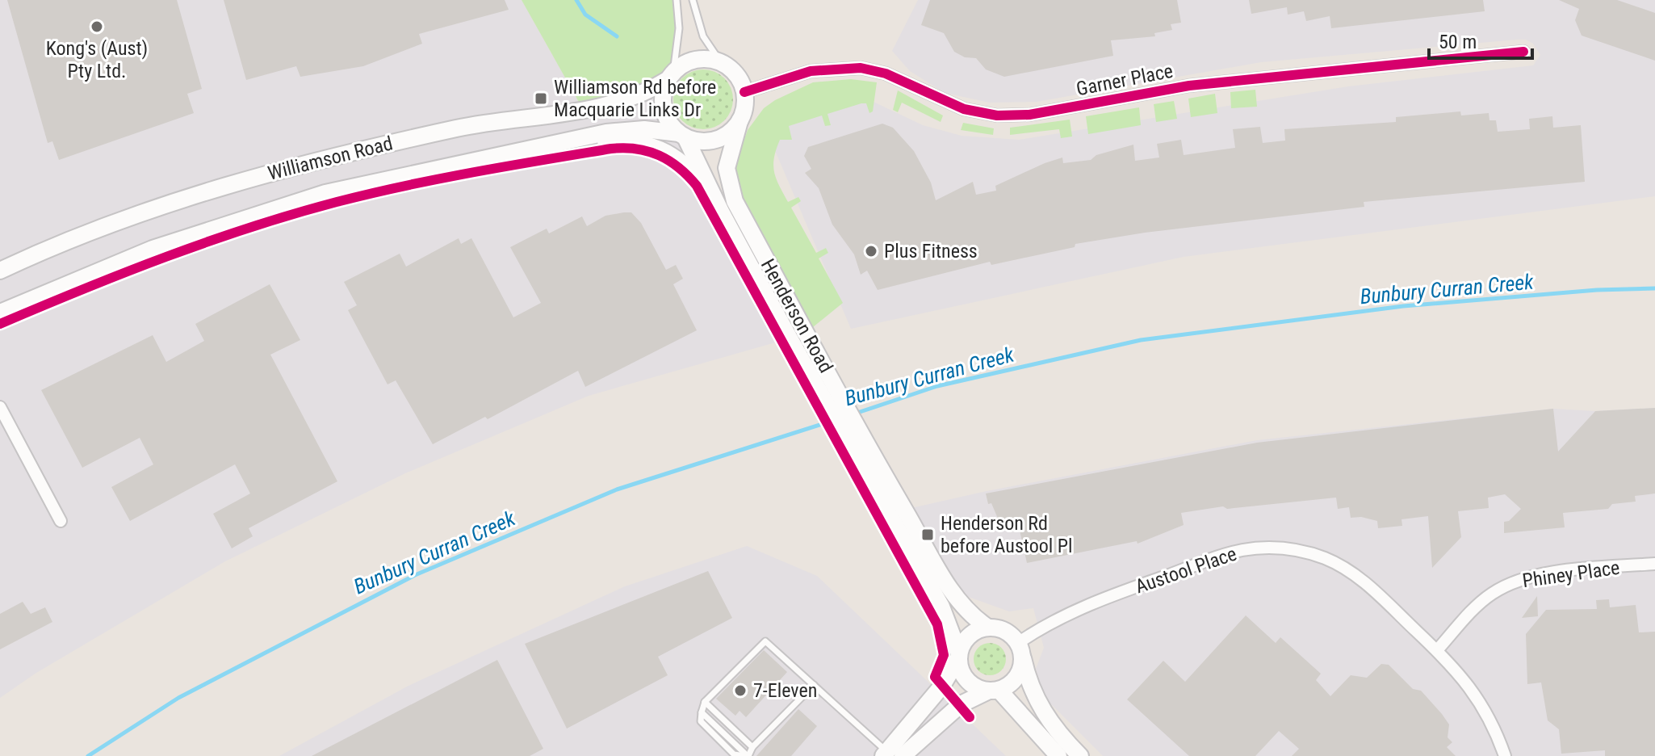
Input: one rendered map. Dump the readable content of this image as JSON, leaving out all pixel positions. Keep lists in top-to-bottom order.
{
  "streets": {
    "main road": ["Williamson Road", "Henderson Road"],
    "street": ["Garner Place", "Austool Place", "Phiney Place"]
  },
  "crossings": [
    ["Garner Place", "Williamson Road"],
    ["Garner Place", "Henderson Road"],
    ["Williamson Road", "Henderson Road"],
    ["Henderson Road", "Austool Place"],
    ["Austool Place", "Phiney Place"]
  ],
  "water": ["Bunbury Curran Creek"],
  "places": {
    "other": ["Kong's (Aust) Pty Ltd.", "Plus Fitness", "7-Eleven"],
    "transit": ["Williamson Rd before Macquarie Links Dr", "Henderson Rd before Austool Pl"]
  },
  "scale_bar": "50 m"
}
